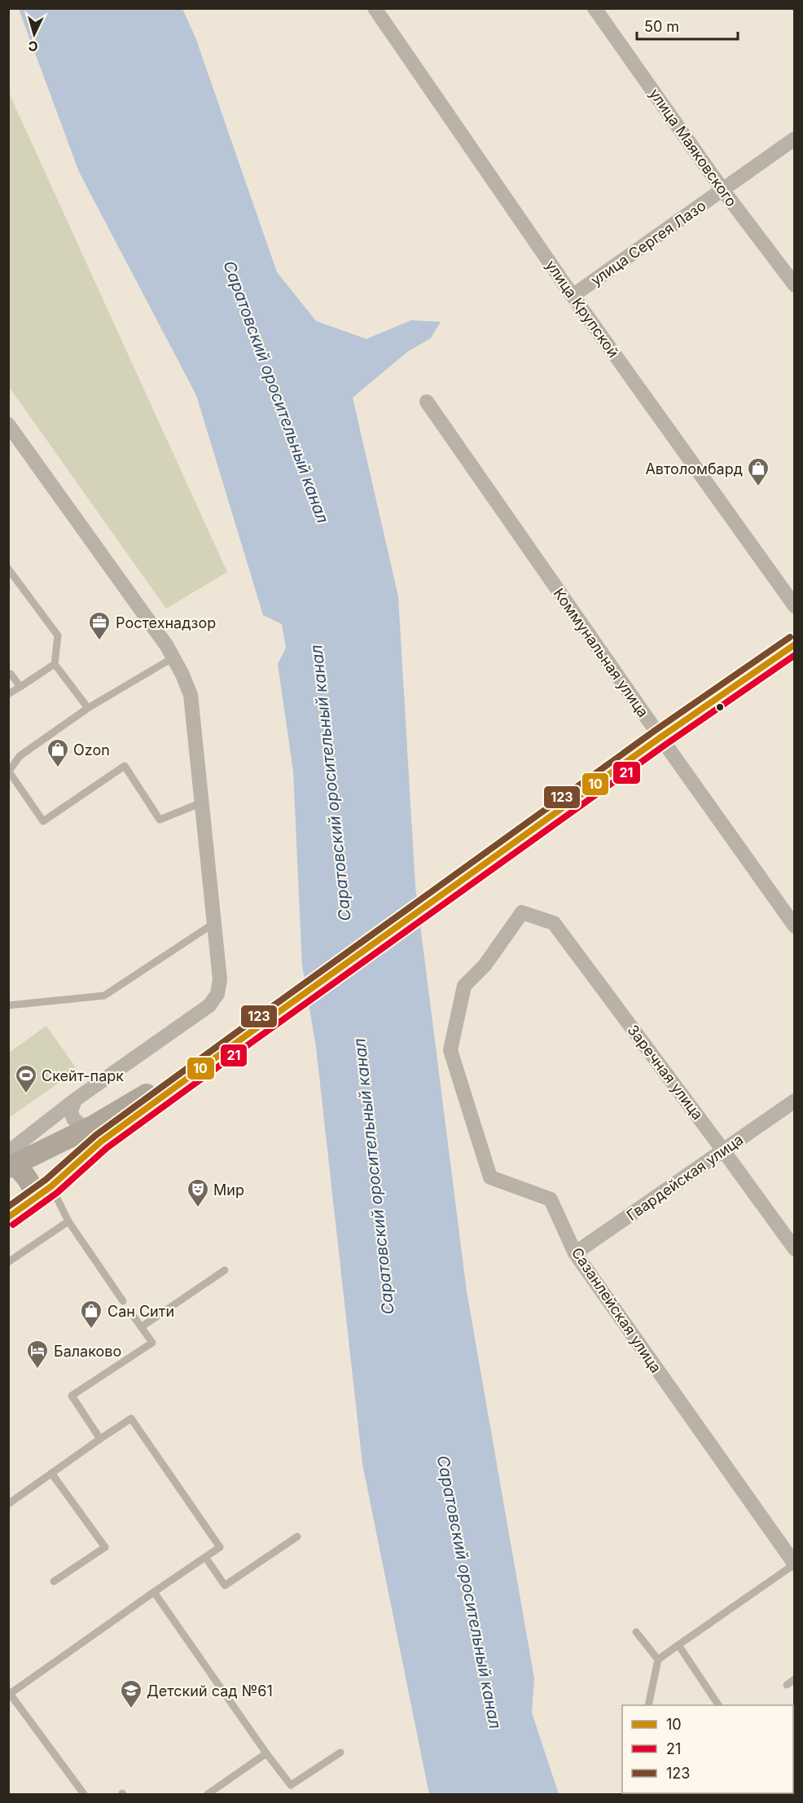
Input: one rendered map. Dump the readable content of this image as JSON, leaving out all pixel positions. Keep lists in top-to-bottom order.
{
  "streets": {
    "street": [
      "улица Маяковского",
      "улица Сергея Лазо",
      "улица Крупской",
      "Коммунальная улица",
      "Заречная улица",
      "Гвардейская улица",
      "Сазанлейская улица"
    ]
  },
  "crossings": [
    ["улица Маяковского", "улица Сергея Лазо"],
    ["улица Сергея Лазо", "улица Крупской"],
    ["Заречная улица", "Гвардейская улица"],
    ["Заречная улица", "Сазанлейская улица"],
    ["Гвардейская улица", "Сазанлейская улица"]
  ],
  "water": ["Саратовский оросительный канал"],
  "places": {
    "shop": ["Автоломбард", "Ozon", "Сан Сити"],
    "office": ["Ростехнадзор"],
    "sports": ["Скейт-парк"],
    "theatre": ["Мир"],
    "hotel": ["Балаково"],
    "school or university": ["Детский сад №61"]
  },
  "lines": ["transit line 123", "transit line 10", "transit line 21"],
  "legend": ["10", "21", "123"],
  "scale_bar": "50 m",
  "north": "bottom"
}
